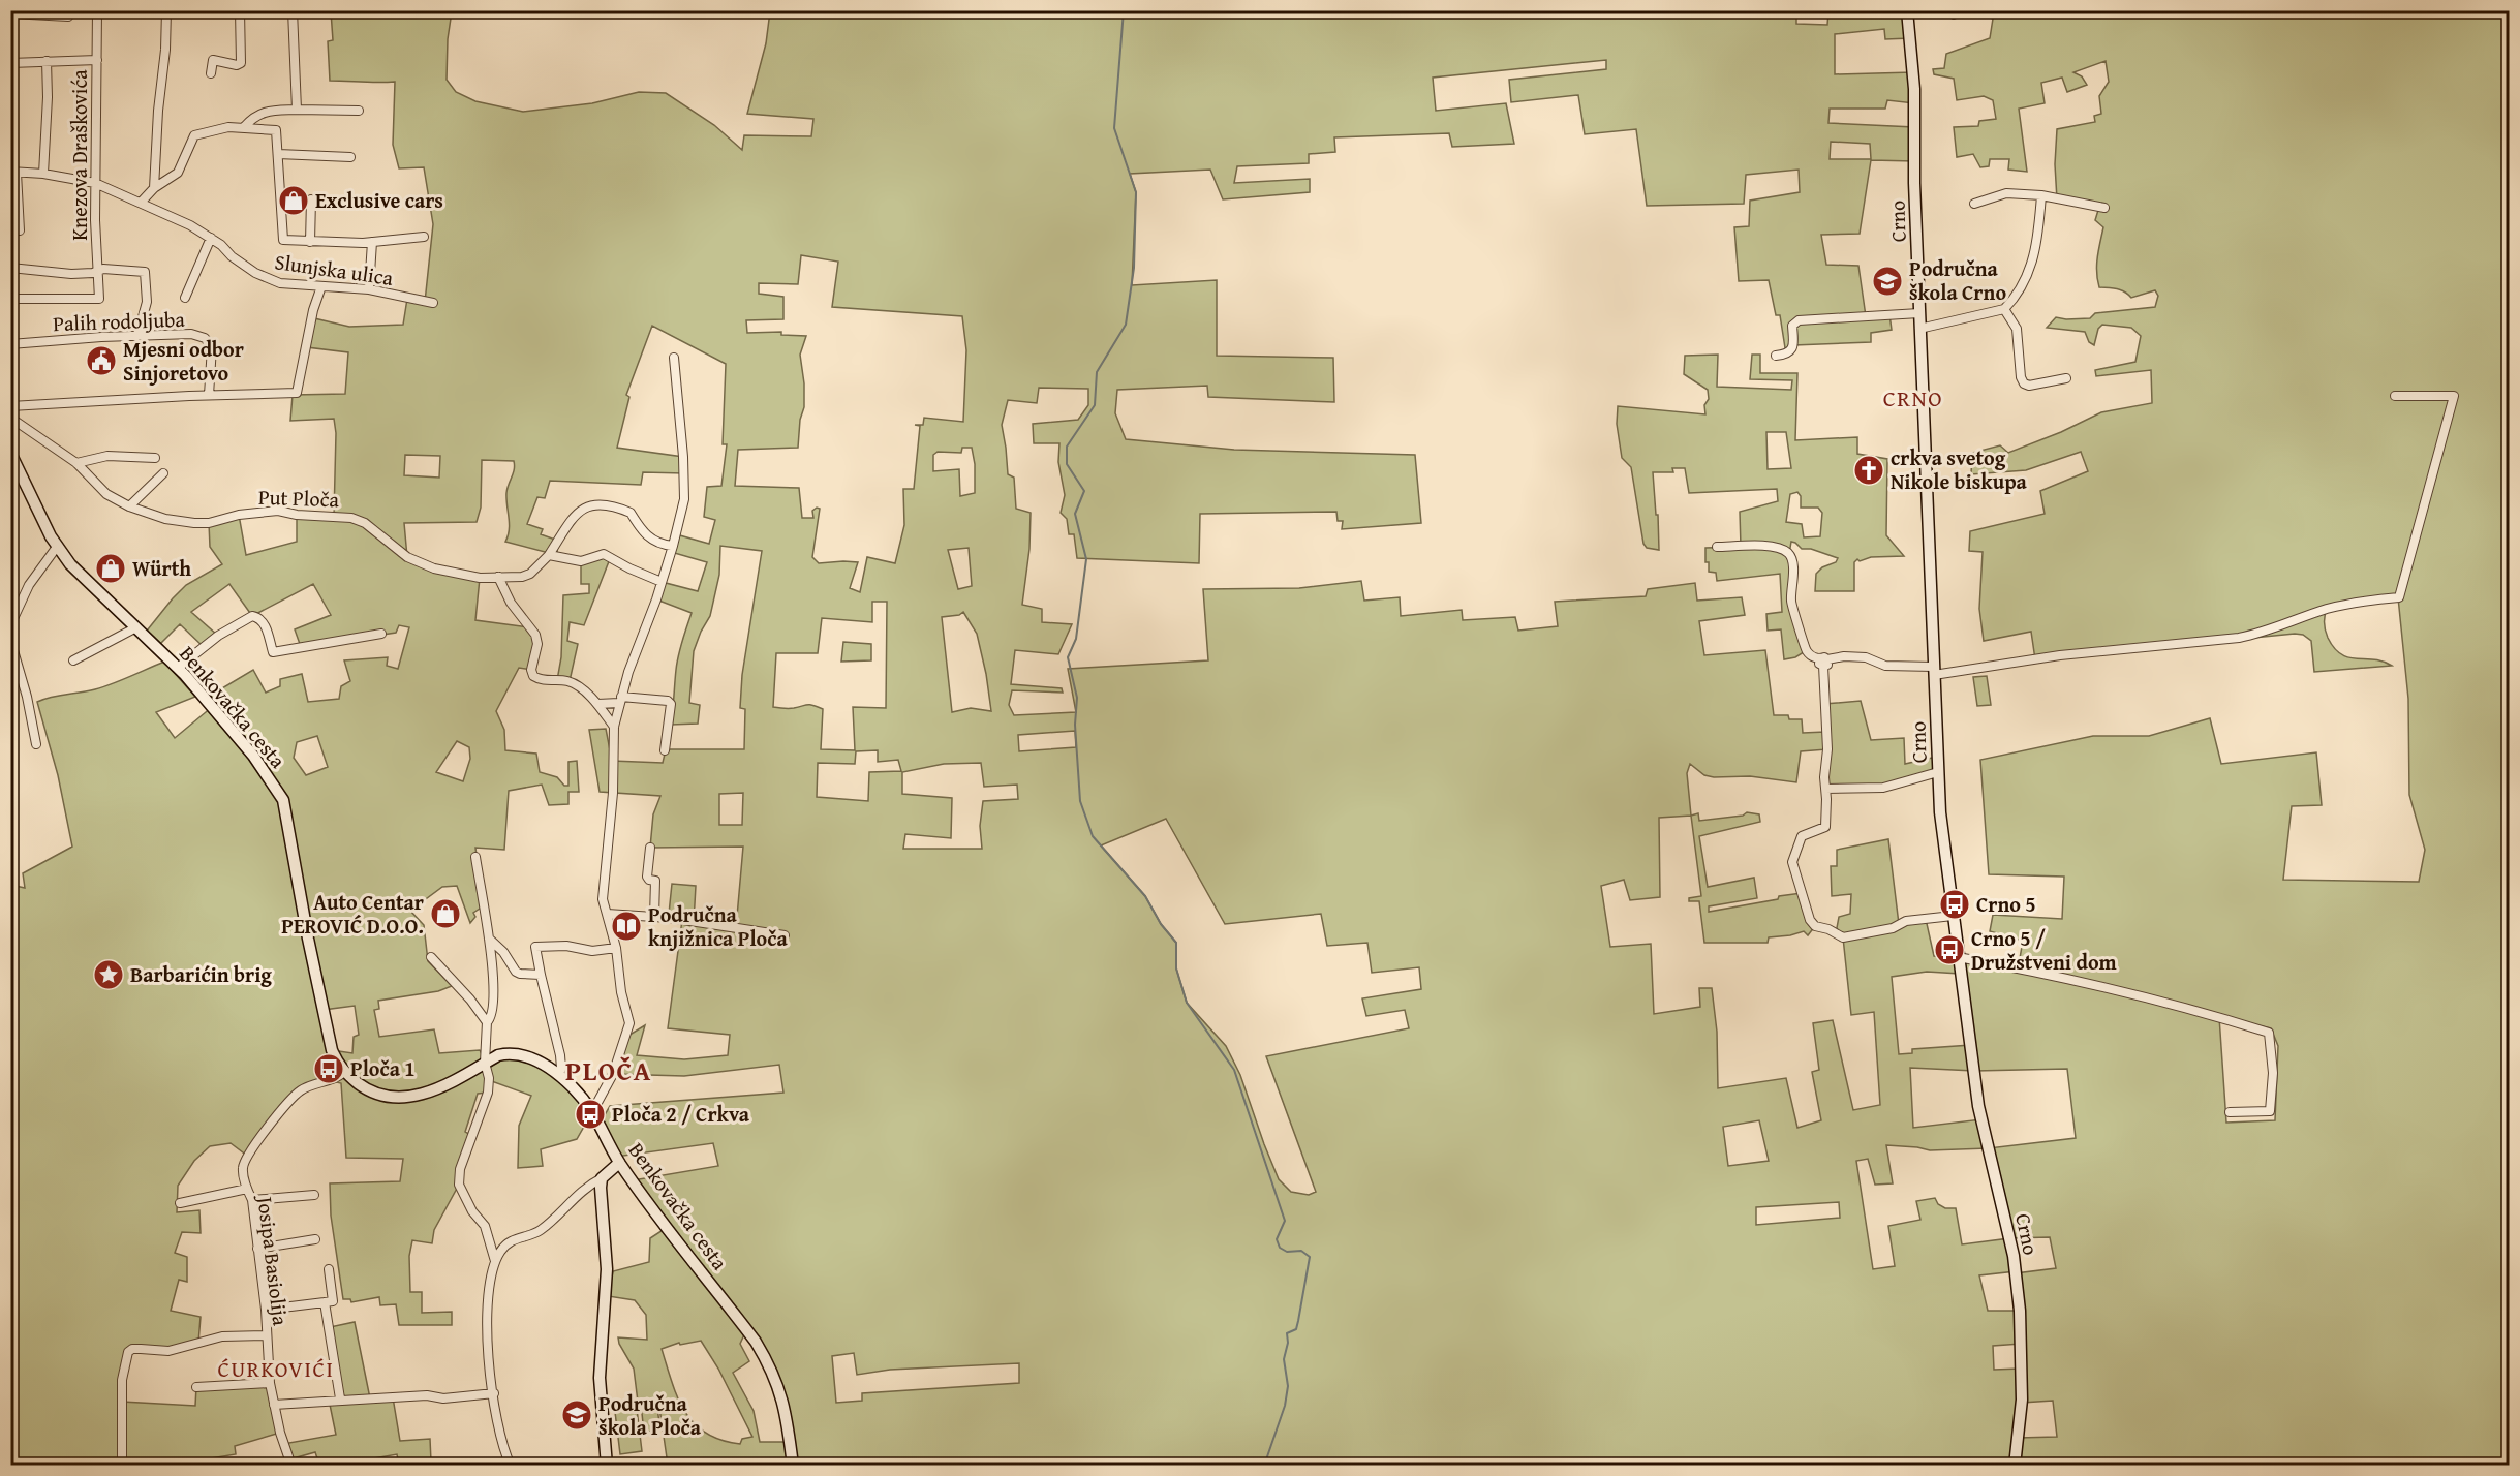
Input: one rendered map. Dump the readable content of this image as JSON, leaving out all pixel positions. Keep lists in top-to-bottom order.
{
  "streets": {
    "street": [
      "Knezova Draškovića",
      "Crno",
      "Slunjska ulica",
      "Palih rodoljuba",
      "Put Ploča",
      "Benkovačka cesta",
      "Josipa Basiolija"
    ]
  },
  "crossings": [
    ["Knezova Draškovića", "Slunjska ulica"],
    ["Benkovačka cesta", "Josipa Basiolija"]
  ],
  "districts": ["CRNO", "PLOČA", "ĆURKOVIĆI"],
  "places": {
    "shop": ["Exclusive cars", "Würth", "Auto Centar PEROVIĆ D.O.O."],
    "school or university": ["Područna škola Crno", "Područna škola Ploča"],
    "public building": ["Mjesni odbor Sinjoretovo"],
    "church": ["crkva svetog Nikole biskupa"],
    "bus stop": [
      "Crno 5",
      "Crno 5 / Družstveni dom",
      "Ploča 1",
      "Ploča 2 / Crkva"
    ],
    "library": ["Područna knjižnica Ploča"],
    "place": ["Barbarićin brig"]
  }
}
